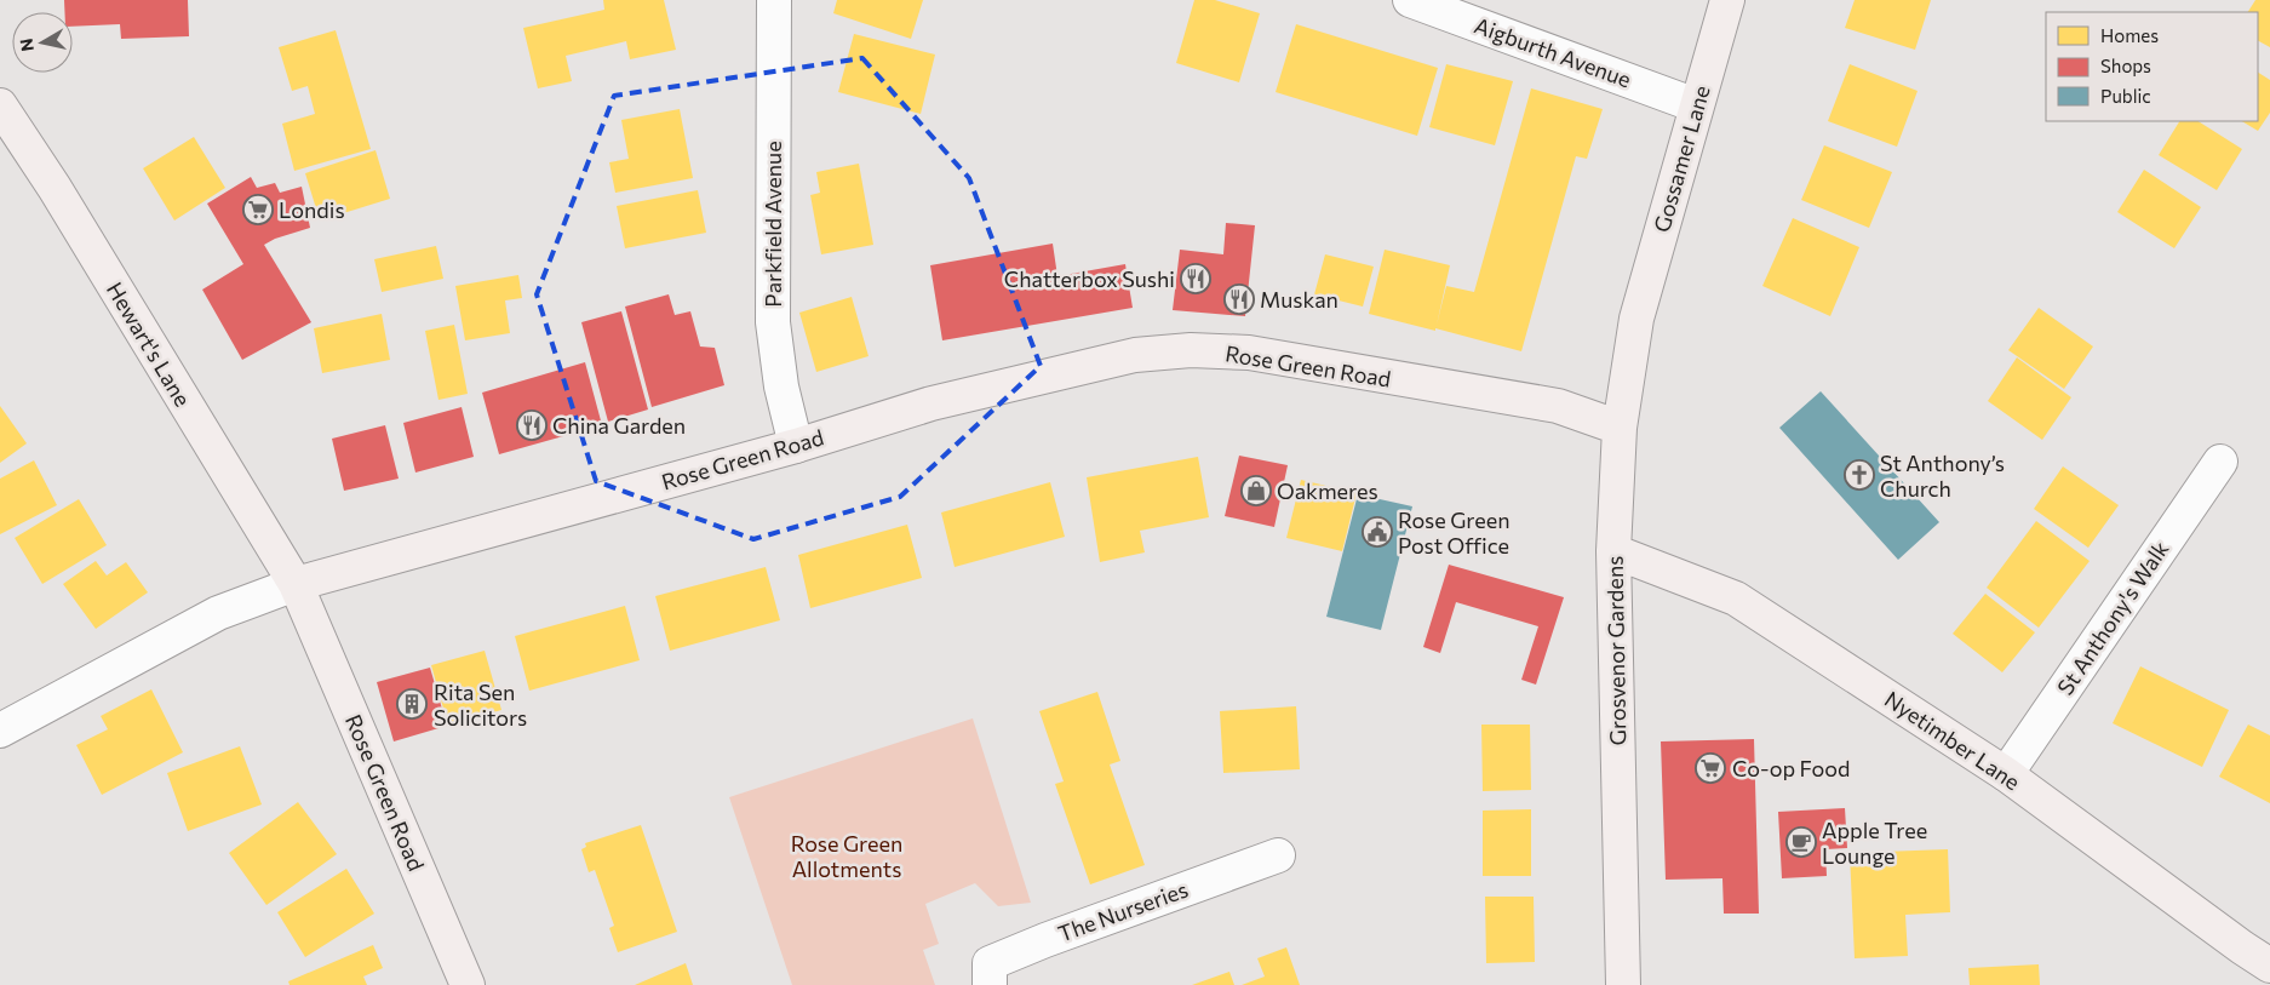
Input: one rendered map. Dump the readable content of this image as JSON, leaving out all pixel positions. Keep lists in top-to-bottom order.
{
  "streets": {
    "street": [
      "Aigburth Avenue",
      "Gossamer Lane",
      "Parkfield Avenue",
      "Hewart's Lane",
      "Rose Green Road",
      "St Anthony's Walk",
      "Grosvenor Gardens",
      "Nyetimber Lane",
      "The Nurseries"
    ]
  },
  "crossings": [
    ["Aigburth Avenue", "Gossamer Lane"],
    ["Gossamer Lane", "Grosvenor Gardens"],
    ["Parkfield Avenue", "Rose Green Road"],
    ["Hewart's Lane", "Rose Green Road"],
    ["Rose Green Road", "Grosvenor Gardens"],
    ["St Anthony's Walk", "Nyetimber Lane"],
    ["Grosvenor Gardens", "Nyetimber Lane"]
  ],
  "parks": ["Rose Green Allotments"],
  "places": {
    "supermarket": ["Londis", "Co-op Food"],
    "restaurant": ["Chatterbox Sushi", "Muskan", "China Garden"],
    "church": ["St Anthony’s Church"],
    "shop": ["Oakmeres"],
    "public building": ["Rose Green Post Office"],
    "building": ["Rita Sen Solicitors"],
    "cafe": ["Apple Tree Lounge"]
  },
  "legend": ["Homes", "Shops", "Public"],
  "north": "left"
}
